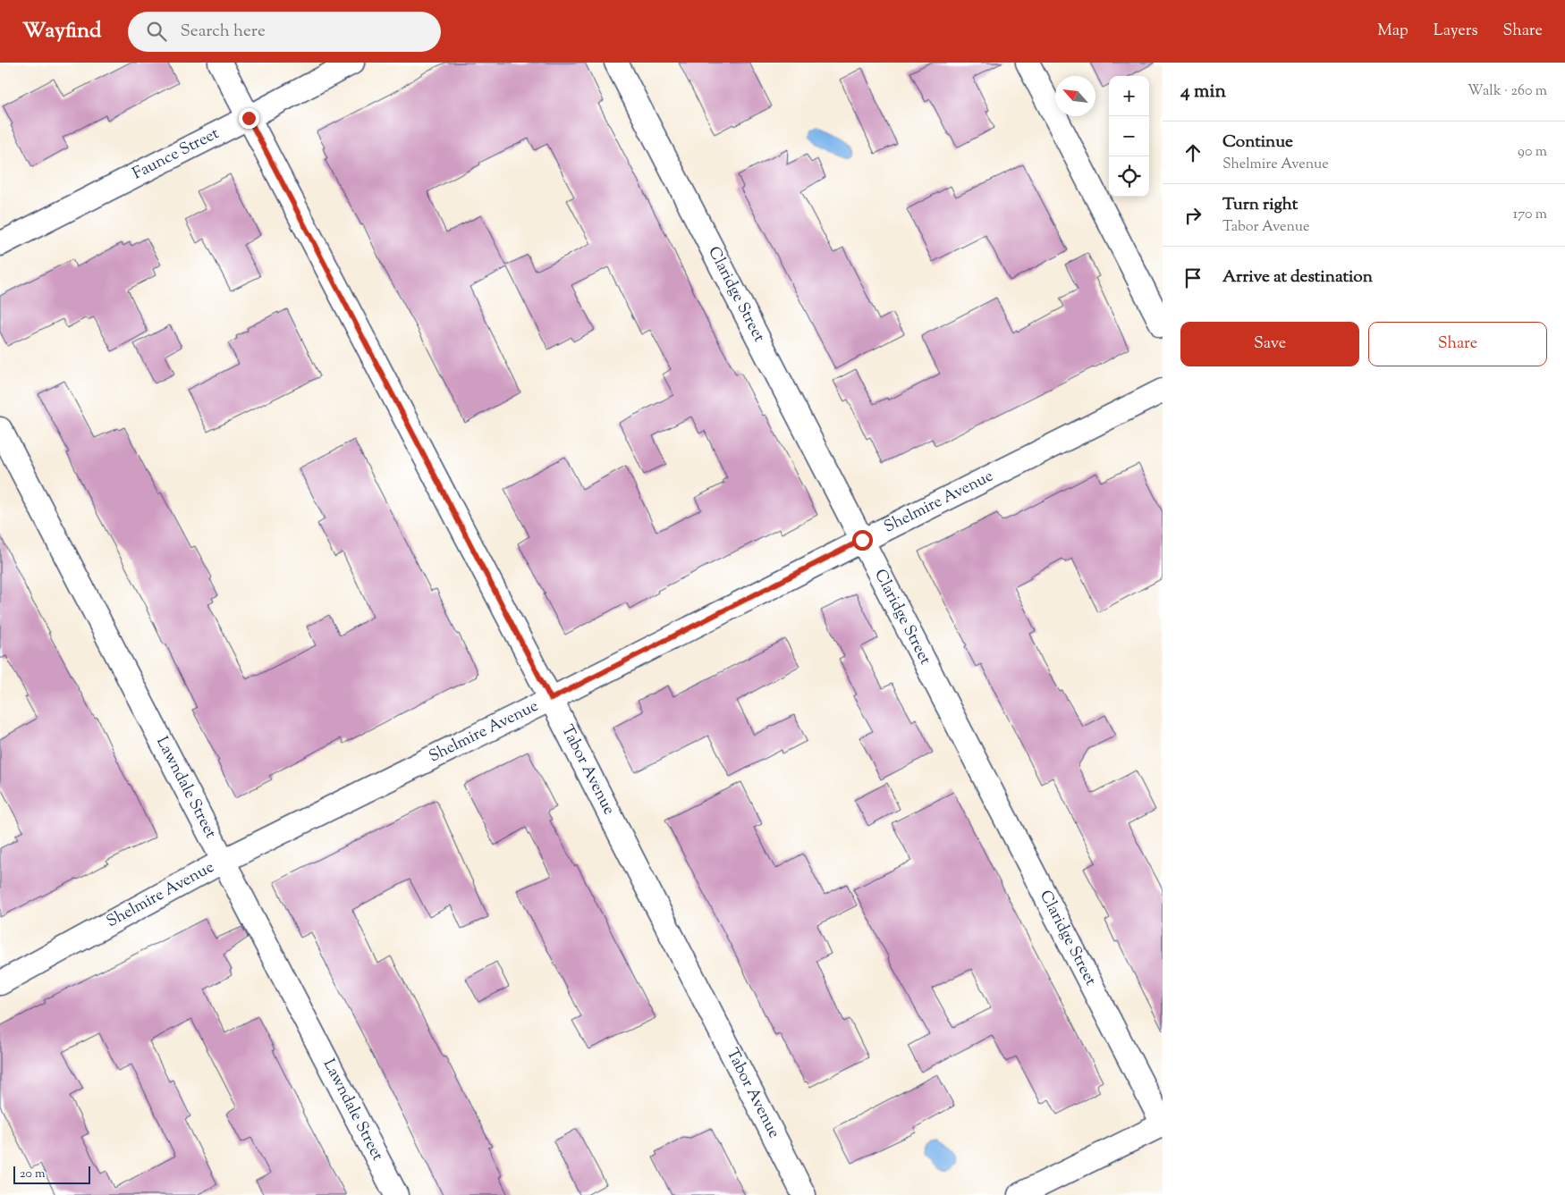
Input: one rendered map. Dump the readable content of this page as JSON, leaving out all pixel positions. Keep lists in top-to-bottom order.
{
  "streets": {
    "street": [
      "Faunce Street",
      "Claridge Street",
      "Shelmire Avenue",
      "Tabor Avenue",
      "Lawndale Street"
    ]
  },
  "crossings": [
    ["Faunce Street", "Tabor Avenue"],
    ["Claridge Street", "Shelmire Avenue"],
    ["Shelmire Avenue", "Tabor Avenue"],
    ["Shelmire Avenue", "Lawndale Street"]
  ],
  "scale_bar": "20 m",
  "north": "top left",
  "page": {
    "header": "Wayfind",
    "search": "Search here",
    "nav": ["Map", "Layers", "Share"],
    "heading": ["4 min", "Walk · 260 m"],
    "map_buttons": ["+", "−"],
    "list": [
      ["Continue", "Shelmire Avenue", "90 m"],
      ["Turn right", "Tabor Avenue", "170 m"],
      "Arrive at destination"
    ],
    "buttons": ["Save", "Share"],
    "scale": "20 m"
  }
}
